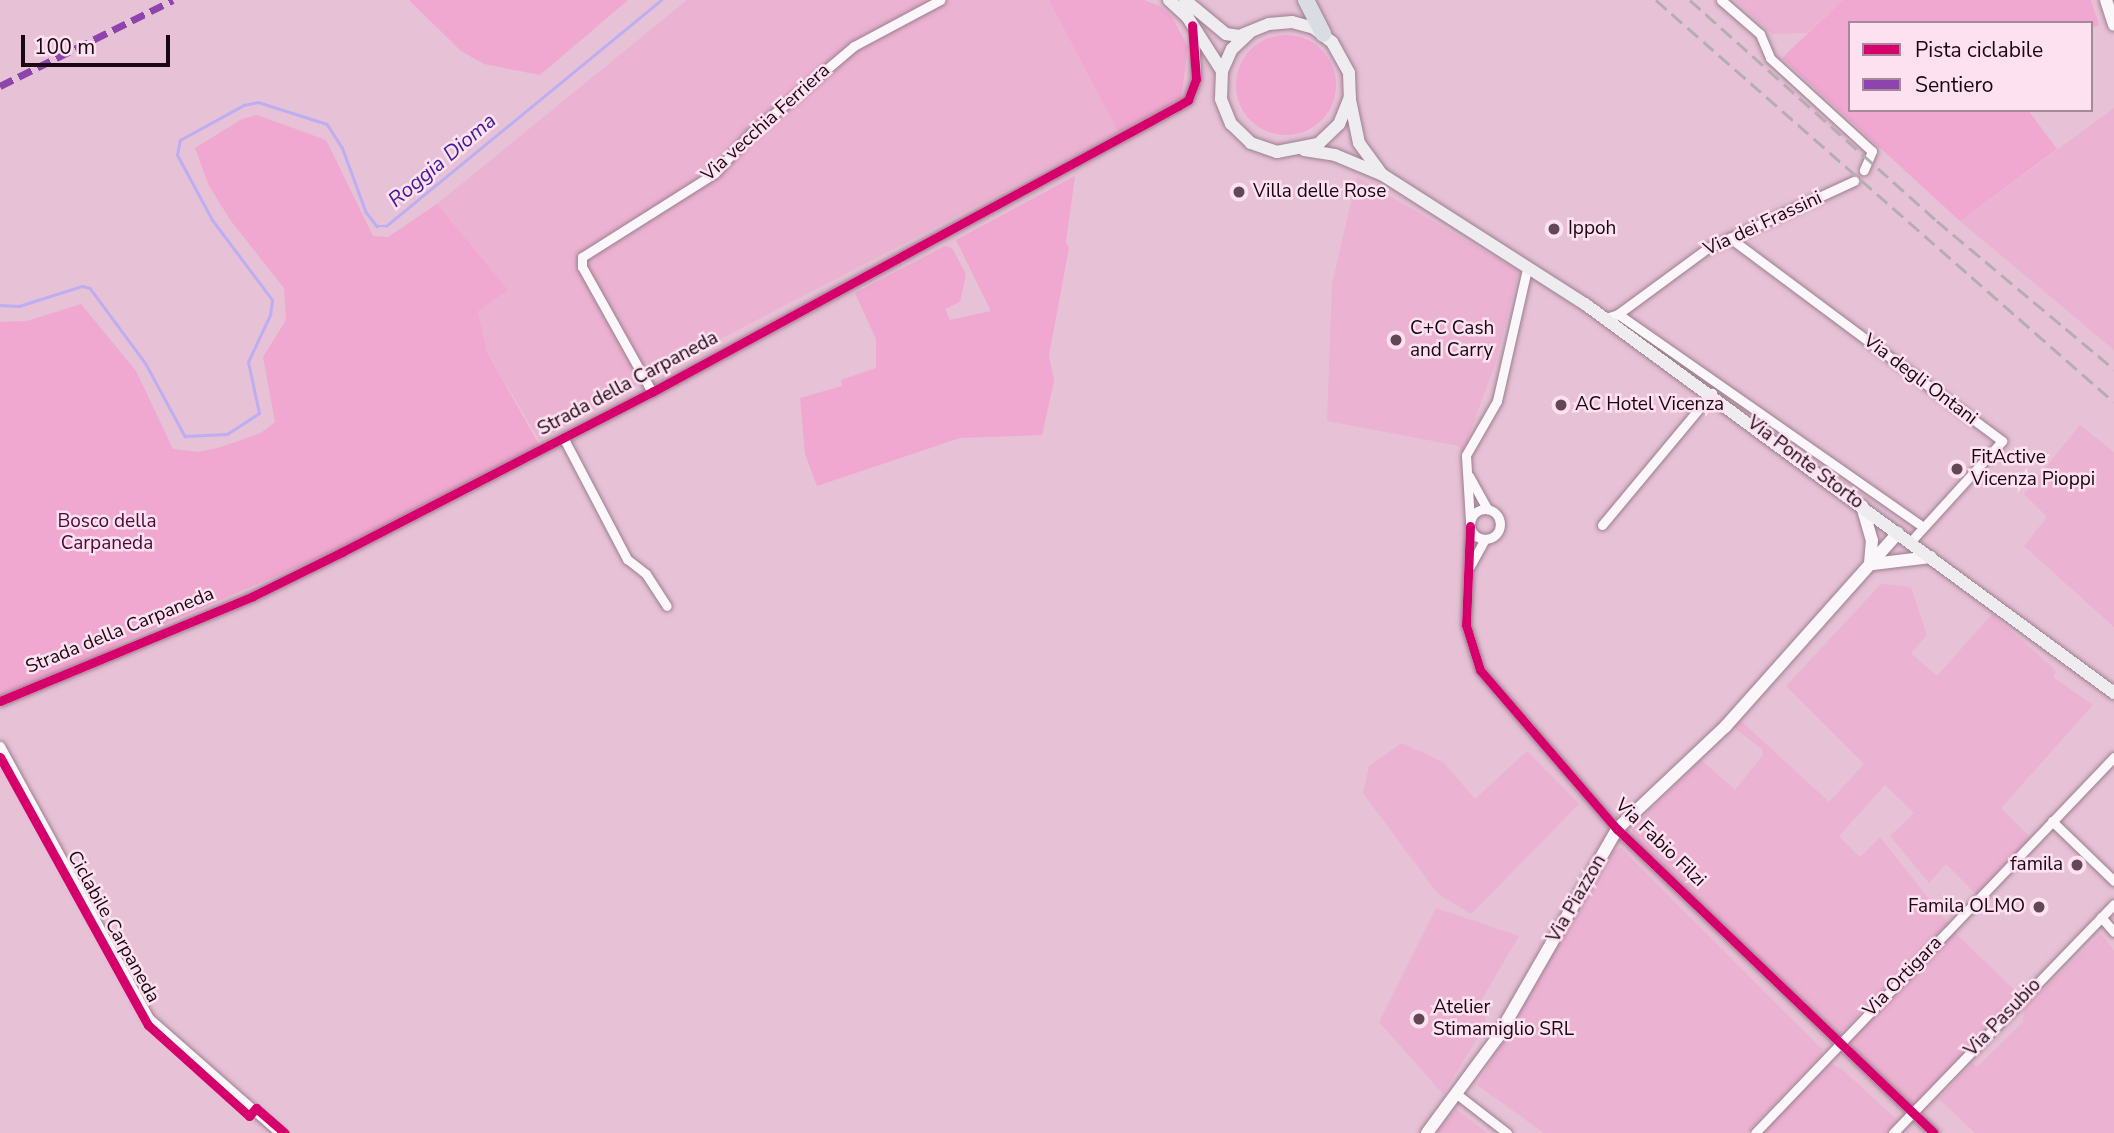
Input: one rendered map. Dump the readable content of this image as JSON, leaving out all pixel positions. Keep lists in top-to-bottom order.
{
  "streets": {
    "main road": ["Via Ponte Storto"],
    "street": [
      "Via vecchia Ferriera",
      "Via dei Frassini",
      "Via degli Ontani",
      "Strada della Carpaneda",
      "Via Fabio Filzi",
      "Via Piazzon",
      "Via Ortigara",
      "Via Pasubio"
    ],
    "cycle path": ["Ciclabile Carpaneda"]
  },
  "crossings": [
    ["Via vecchia Ferriera", "Strada della Carpaneda"],
    ["Via dei Frassini", "Via degli Ontani"],
    ["Via dei Frassini", "Via Ponte Storto"],
    ["Via degli Ontani", "Via Ponte Storto"],
    ["Via Ponte Storto", "Via Piazzon"],
    ["Via Fabio Filzi", "Via Piazzon"],
    ["Via Fabio Filzi", "Via Ortigara"],
    ["Via Fabio Filzi", "Via Pasubio"]
  ],
  "water": ["Roggia Dioma"],
  "parks": ["Bosco della Carpaneda"],
  "places": [
    "Villa delle Rose",
    "Ippoh",
    "C+C Cash and Carry",
    "AC Hotel Vicenza",
    "FitActive Vicenza Pioppi",
    "famila",
    "Famila OLMO",
    "Atelier Stimamiglio SRL"
  ],
  "legend": ["Pista ciclabile", "Sentiero"],
  "scale_bar": "100 m"
}
